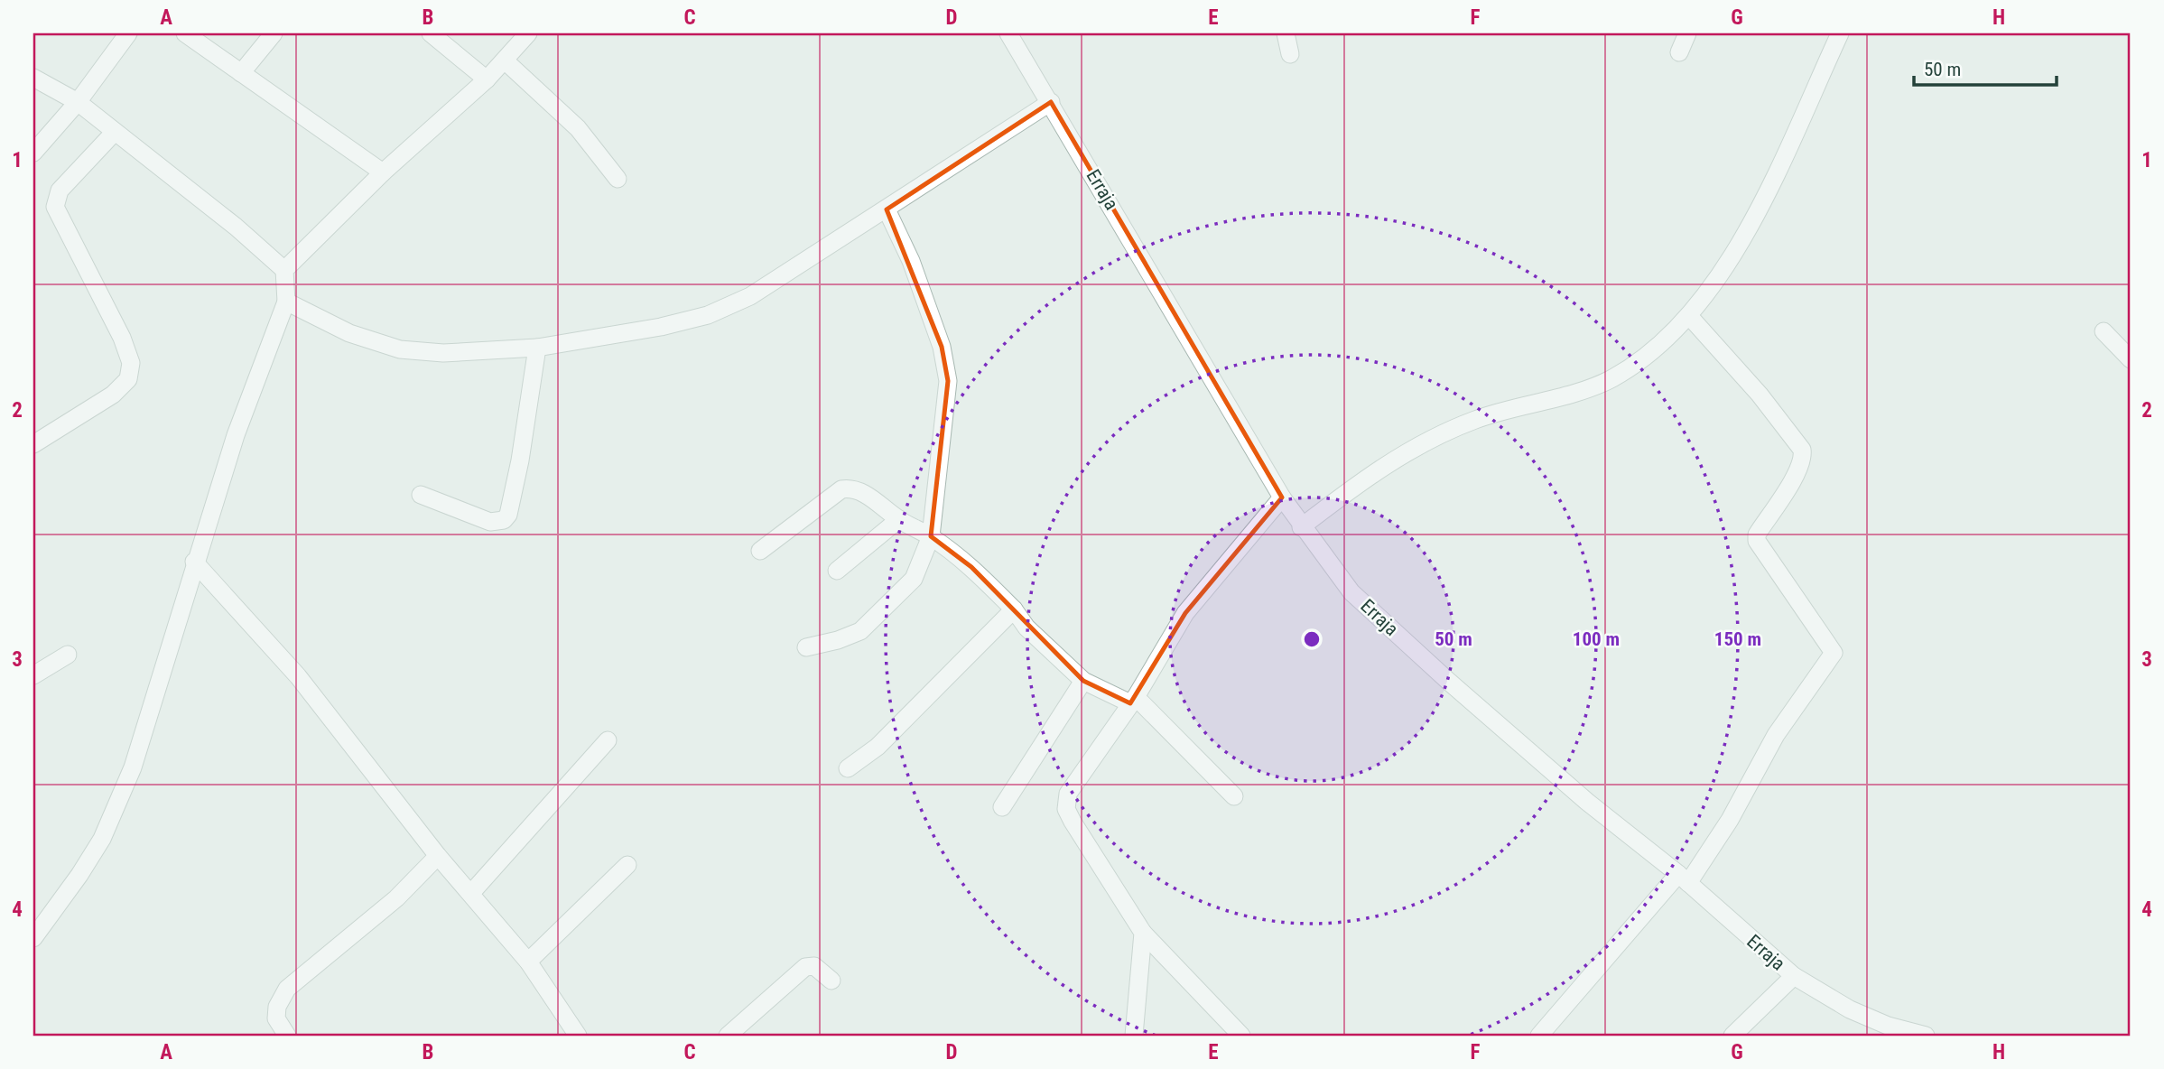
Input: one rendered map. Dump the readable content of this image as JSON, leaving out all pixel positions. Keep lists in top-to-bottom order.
{
  "streets": {
    "street": ["Erraja"]
  },
  "scale_bar": "50 m",
  "grid": {
    "columns": [
      "A",
      "B",
      "C",
      "D",
      "E",
      "F",
      "G",
      "H"
    ],
    "rows": [
      "1",
      "2",
      "3",
      "4"
    ]
  },
  "rings": ["50 m", "100 m", "150 m"]
}
